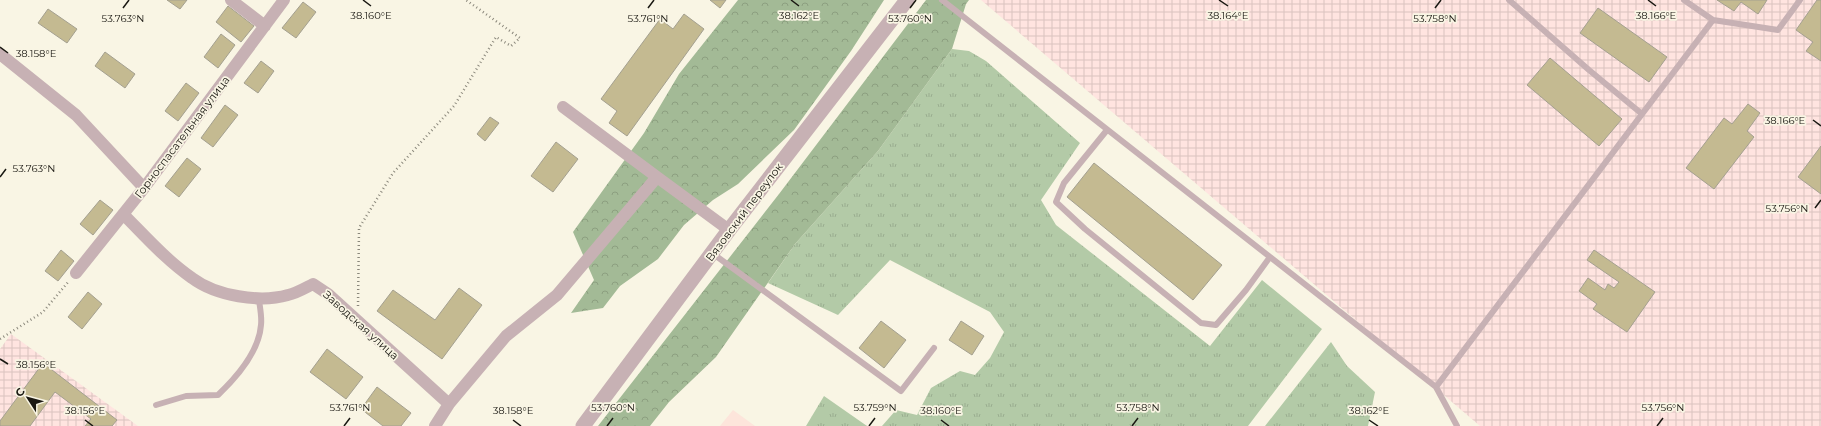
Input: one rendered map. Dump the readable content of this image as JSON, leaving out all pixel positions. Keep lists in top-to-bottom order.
{
  "streets": {
    "street": ["Горноспасательная улица", "Вязовский переулок", "Заводская улица"]
  },
  "crossings": [
    ["Горноспасательная улица", "Заводская улица"]
  ],
  "north": "top left",
  "coordinates": [
    "38.160°E",
    "38.162°E",
    "38.164°E",
    "38.166°E",
    "53.758°N",
    "53.763°N",
    "53.761°N",
    "53.760°N",
    "38.158°E",
    "53.756°N",
    "38.156°E",
    "53.759°N"
  ]
}
